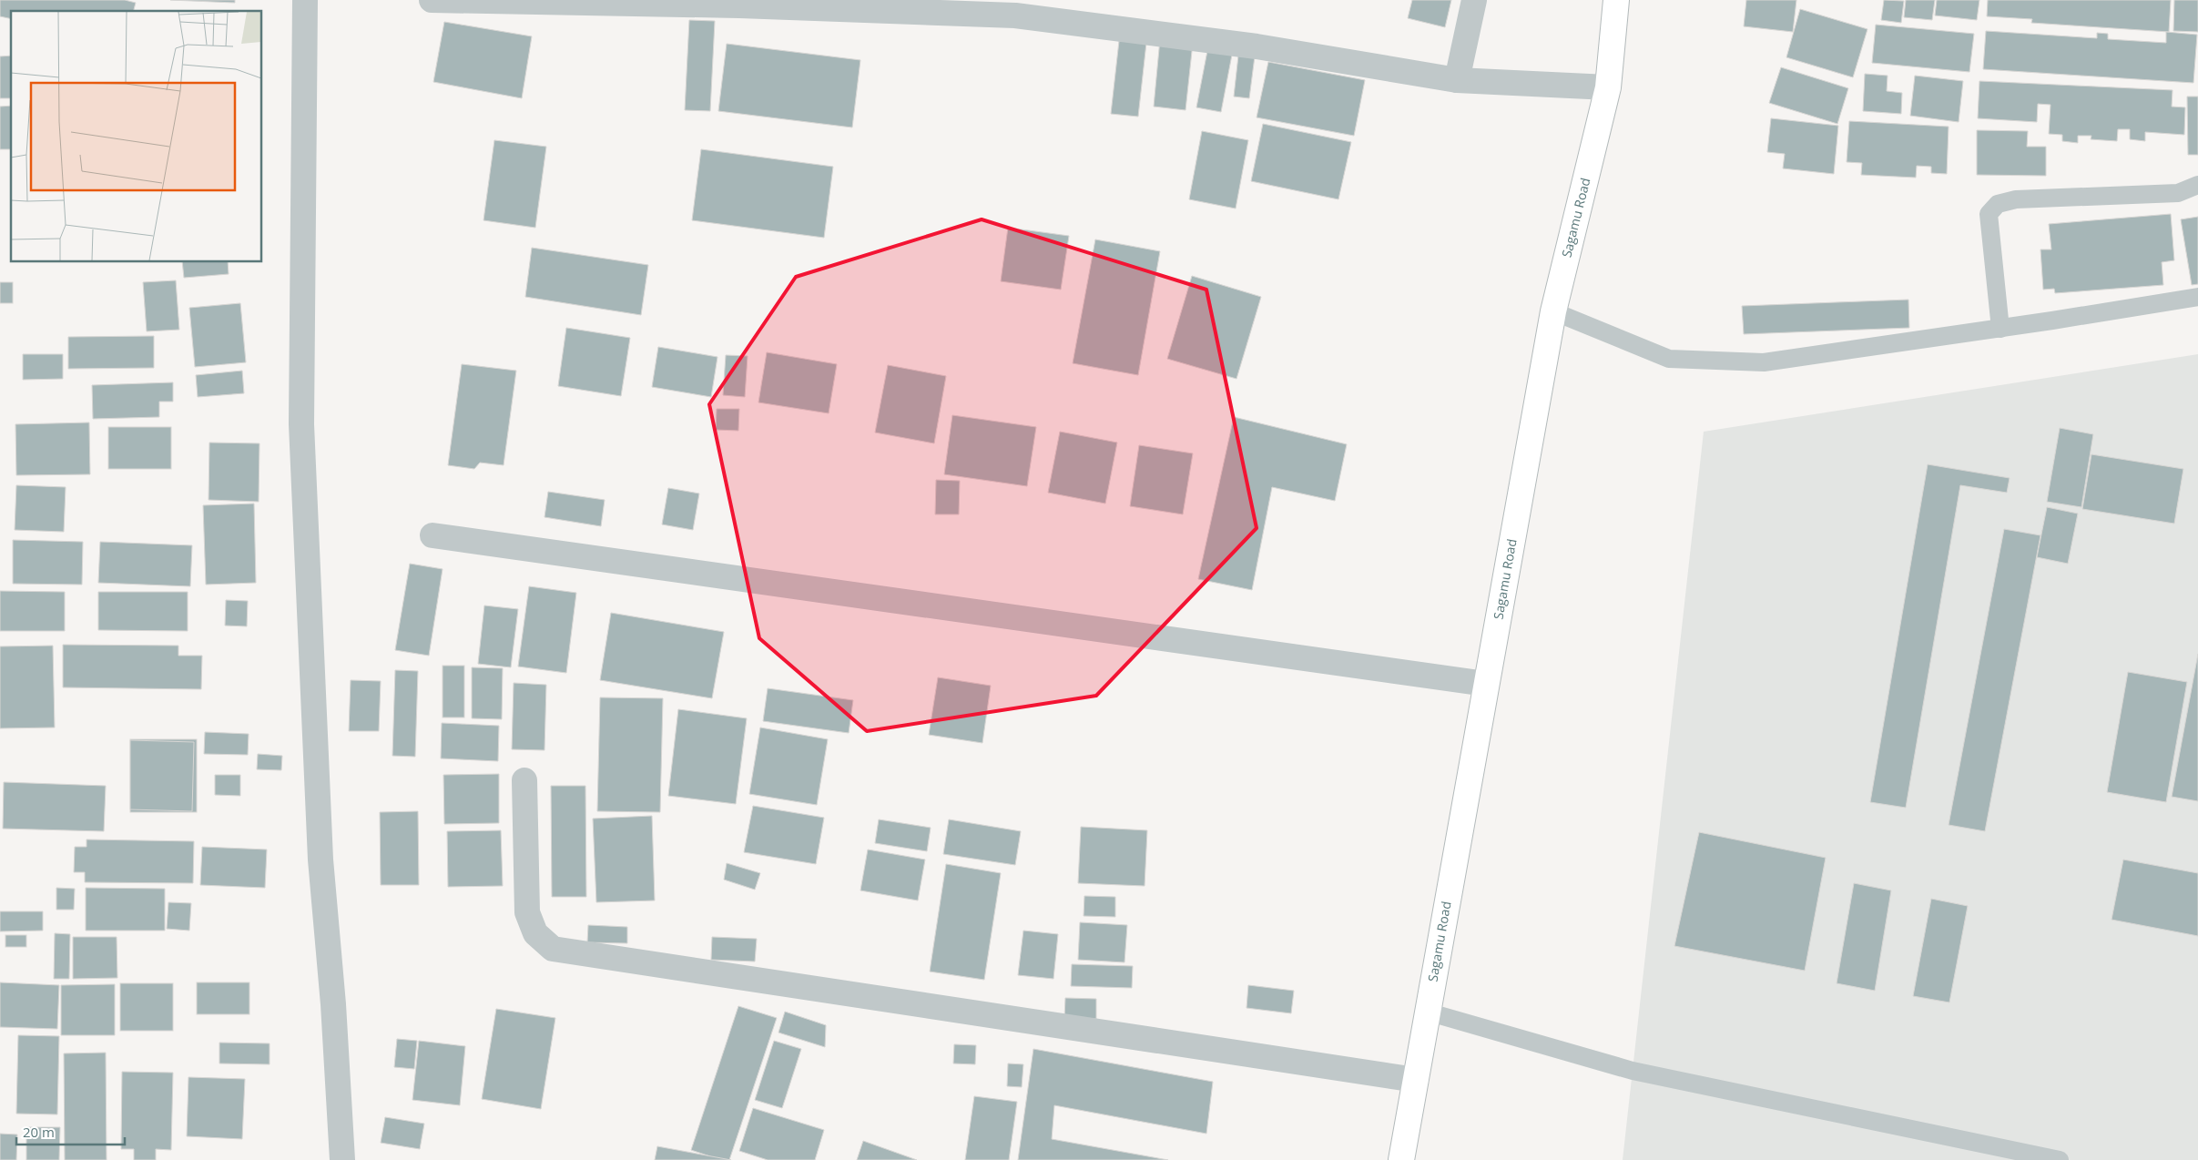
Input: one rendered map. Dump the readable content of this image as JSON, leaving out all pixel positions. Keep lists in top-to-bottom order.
{
  "streets": {
    "highway": ["Sagamu Road"]
  },
  "scale_bar": "20 m"
}
